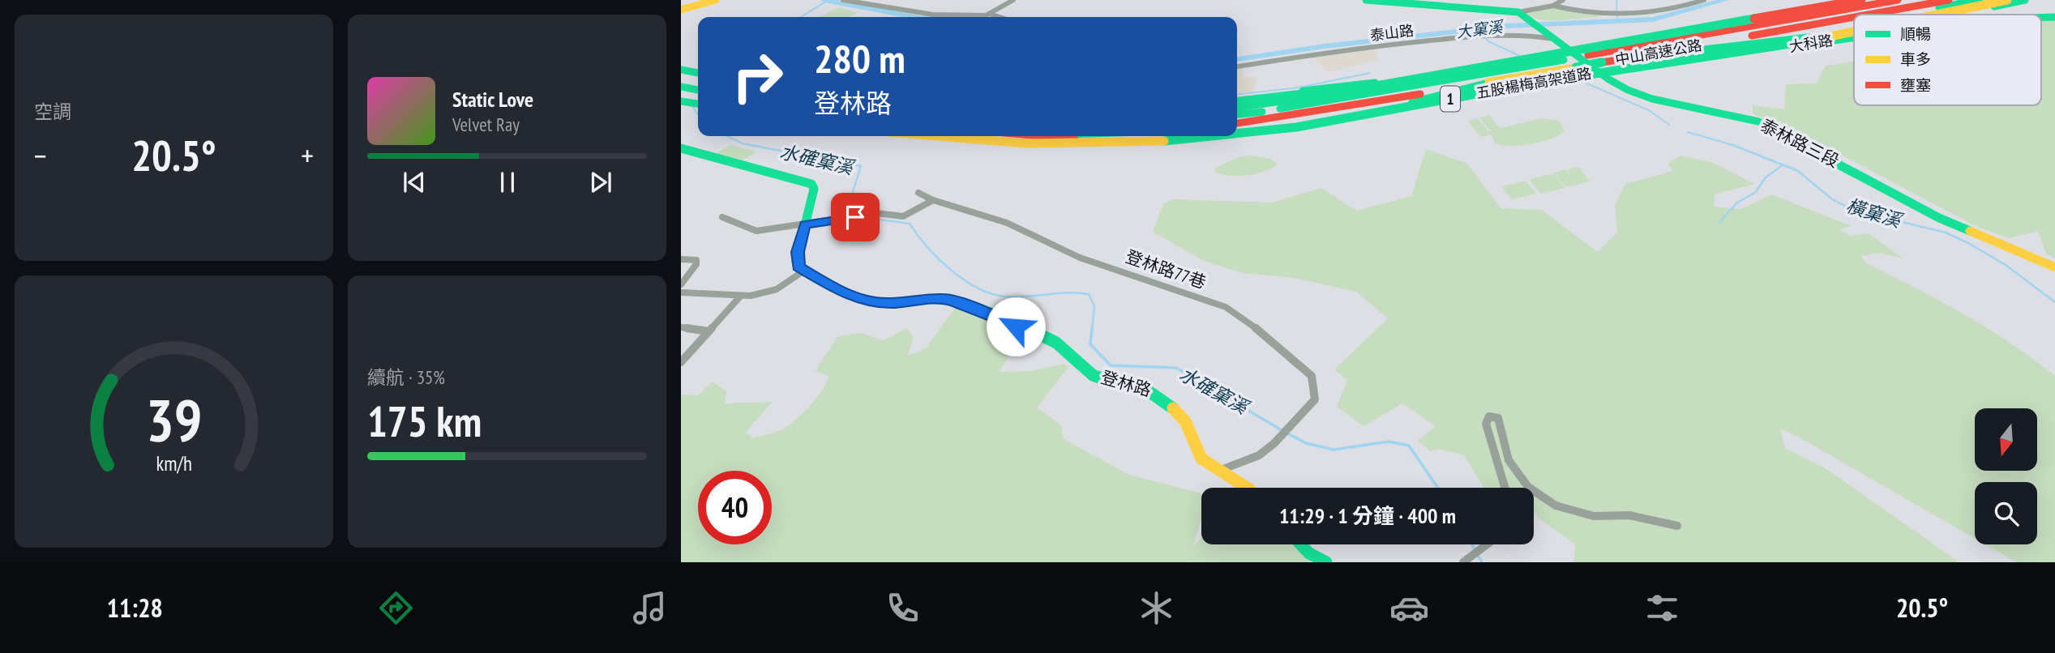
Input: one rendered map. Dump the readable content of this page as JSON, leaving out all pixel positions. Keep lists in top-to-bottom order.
{
  "streets": {
    "main road": [
      "大科路",
      "中山高速公路",
      "五股楊梅高架道路",
      "1",
      "泰林路三段",
      "登林路"
    ],
    "street": ["泰山路", "登林路77巷"]
  },
  "crossings": [
    ["泰山路", "泰林路三段"],
    ["大科路", "中山高速公路"],
    ["大科路", "泰林路三段"],
    ["中山高速公路", "泰林路三段"],
    ["登林路77巷", "登林路"]
  ],
  "water": ["大窠溪", "水確窠溪", "橫窠溪"],
  "legend": ["順暢", "車多", "壅塞"],
  "north": "bottom",
  "page": {
    "tile": [
      "空調",
      ["續航 · 35%", "175 km"]
    ],
    "turn": ["280 m", "登林路"],
    "song": ["Static Love", "Velvet Ray"],
    "heat": ["−", "20.5°", "+"],
    "limit": "40",
    "trip": "11:29 · 1 分鐘 · 400 m",
    "tabs": ["11:28", "20.5°"],
    "gauge": ["39", "km/h"]
  }
}
